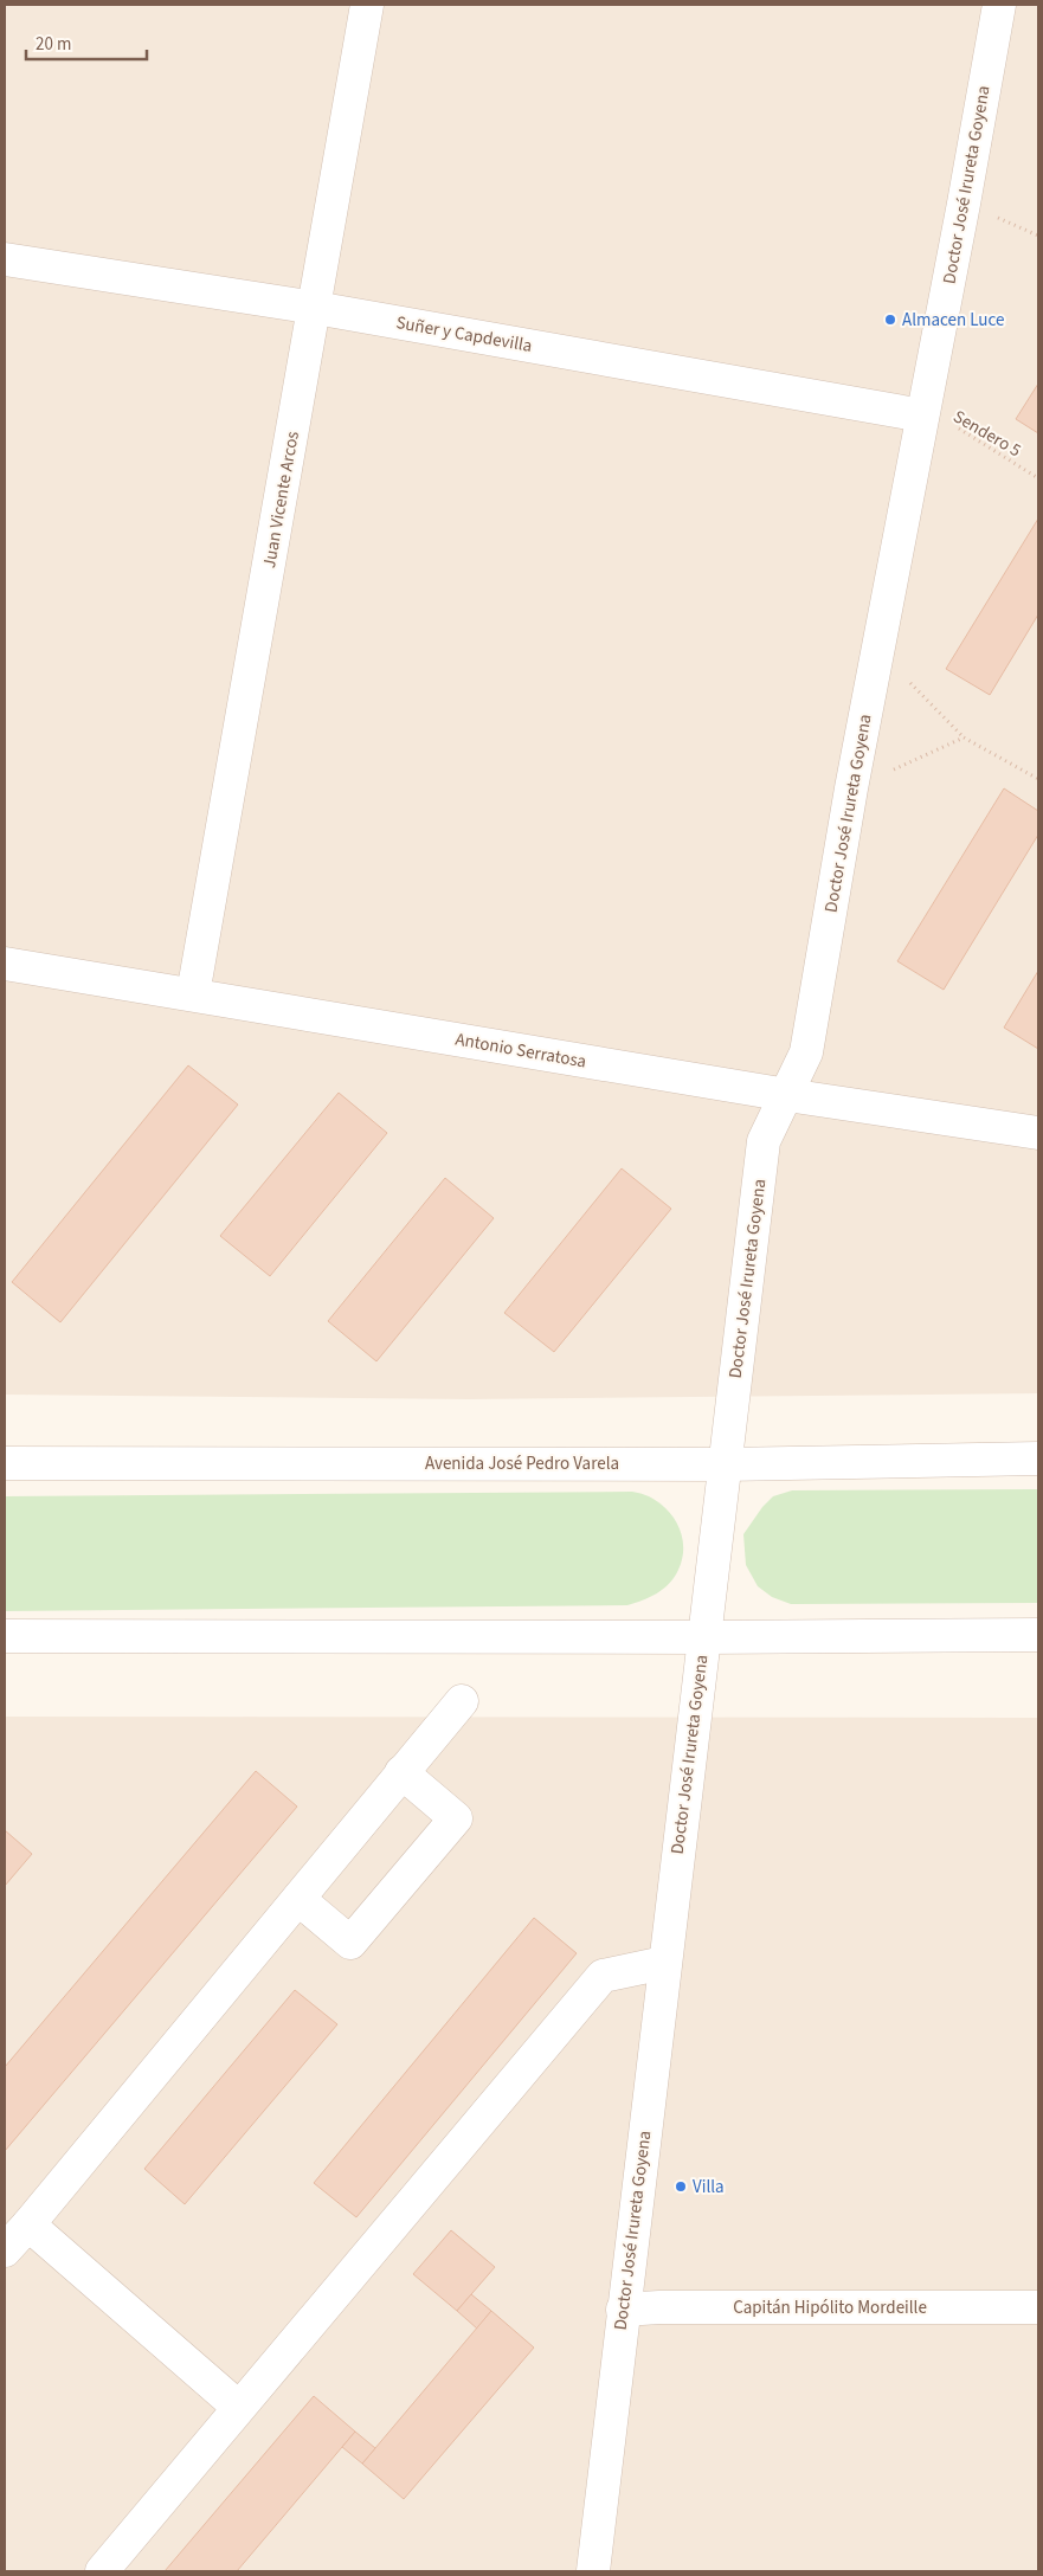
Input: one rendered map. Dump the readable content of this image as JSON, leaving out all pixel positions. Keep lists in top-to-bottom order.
{
  "streets": {
    "street": [
      "Doctor José Irureta Goyena",
      "Suñer y Capdevilla",
      "Juan Vicente Arcos",
      "Antonio Serratosa",
      "Avenida José Pedro Varela",
      "Capitán Hipólito Mordeille"
    ],
    "path": ["Sendero 5"]
  },
  "crossings": [
    ["Doctor José Irureta Goyena", "Suñer y Capdevilla"],
    ["Doctor José Irureta Goyena", "Sendero 5"],
    ["Doctor José Irureta Goyena", "Antonio Serratosa"],
    ["Doctor José Irureta Goyena", "Avenida José Pedro Varela"],
    ["Doctor José Irureta Goyena", "Capitán Hipólito Mordeille"],
    ["Suñer y Capdevilla", "Sendero 5"],
    ["Suñer y Capdevilla", "Juan Vicente Arcos"],
    ["Juan Vicente Arcos", "Antonio Serratosa"]
  ],
  "places": ["Almacen Luce", "Villa"],
  "scale_bar": "20 m"
}
